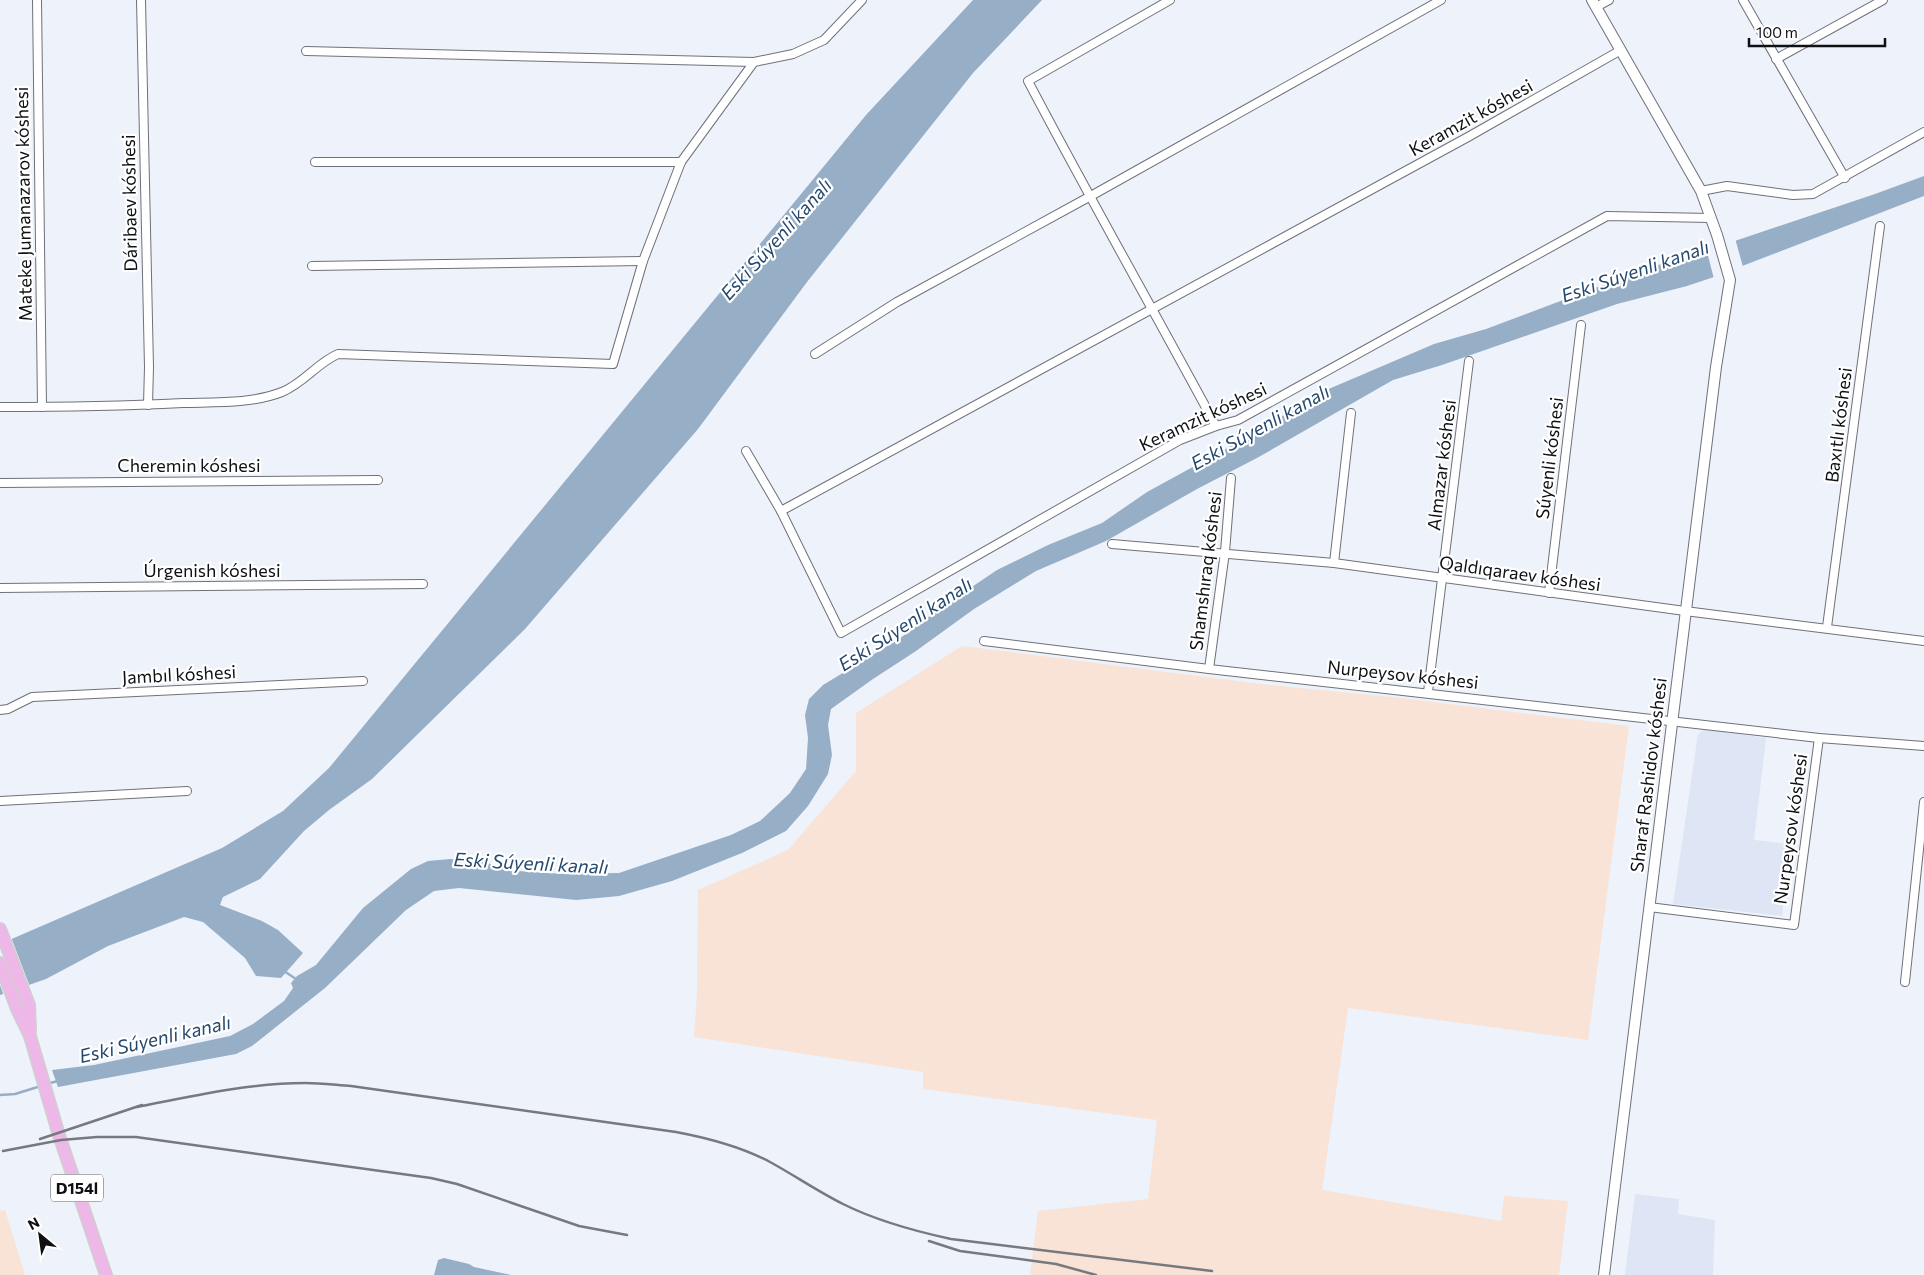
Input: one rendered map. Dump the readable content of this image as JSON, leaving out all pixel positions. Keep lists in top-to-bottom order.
{
  "streets": {
    "main road": ["D154l"],
    "street": [
      "Keramzit kóshesi",
      "Dáribaev kóshesi",
      "Mateke Jumanazarov kóshesi",
      "Baxıtlı kóshesi",
      "Súyenli kóshesi",
      "Almazar kóshesi",
      "Cheremin kóshesi",
      "Úrgenish kóshesi",
      "Shamshıraq kóshesi",
      "Qaldıqaraev kóshesi",
      "Jambıl kóshesi",
      "Nurpeysov kóshesi",
      "Sharaf Rashidov kóshesi"
    ]
  },
  "crossings": [
    ["Keramzit kóshesi", "Sharaf Rashidov kóshesi"],
    ["Baxıtlı kóshesi", "Qaldıqaraev kóshesi"],
    ["Súyenli kóshesi", "Qaldıqaraev kóshesi"],
    ["Almazar kóshesi", "Qaldıqaraev kóshesi"],
    ["Almazar kóshesi", "Nurpeysov kóshesi"],
    ["Shamshıraq kóshesi", "Qaldıqaraev kóshesi"],
    ["Shamshıraq kóshesi", "Nurpeysov kóshesi"],
    ["Qaldıqaraev kóshesi", "Sharaf Rashidov kóshesi"],
    ["Nurpeysov kóshesi", "Sharaf Rashidov kóshesi"]
  ],
  "water": ["Eski Súyenli kanalı"],
  "scale_bar": "100 m",
  "north": "top left"
}
